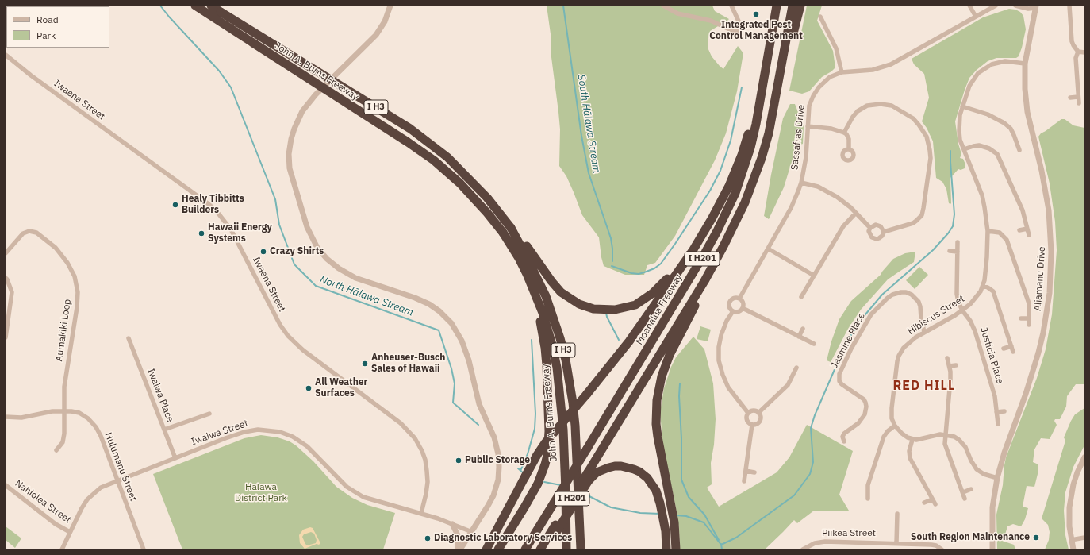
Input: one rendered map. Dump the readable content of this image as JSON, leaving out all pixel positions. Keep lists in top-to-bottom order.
{
  "streets": {
    "highway": [
      "John A. Burns Freeway",
      "I H3",
      "I H201",
      "Moanalua Freeway"
    ],
    "street": [
      "Iwaena Street",
      "Sassafras Drive",
      "Aliamanu Drive",
      "Hibiscus Street",
      "Aumakiki Loop",
      "Jasmine Place",
      "Justicia Place",
      "Iwaiwa Place",
      "Iwaiwa Street",
      "Hulumanu Street",
      "Nahiolea Street",
      "Piikea Street"
    ]
  },
  "crossings": [
    ["Iwaena Street", "Iwaiwa Street"],
    ["Aliamanu Drive", "Hibiscus Street"],
    ["Hibiscus Street", "Jasmine Place"],
    ["Hibiscus Street", "Justicia Place"],
    ["Aumakiki Loop", "Hulumanu Street"],
    ["Iwaiwa Place", "Iwaiwa Street"],
    ["Iwaiwa Street", "Hulumanu Street"],
    ["Iwaiwa Street", "Nahiolea Street"]
  ],
  "districts": ["RED HILL"],
  "water": ["South Hālawa Stream", "North Hālawa Stream"],
  "parks": ["Halawa District Park"],
  "places": [
    "Integrated Pest Control Management",
    "Healy Tibbitts Builders",
    "Hawaii Energy Systems",
    "Crazy Shirts",
    "Anheuser-Busch Sales of Hawaii",
    "All Weather Surfaces",
    "Public Storage",
    "South Region Maintenance",
    "Diagnostic Laboratory Services"
  ],
  "legend": ["Road", "Park"]
}
